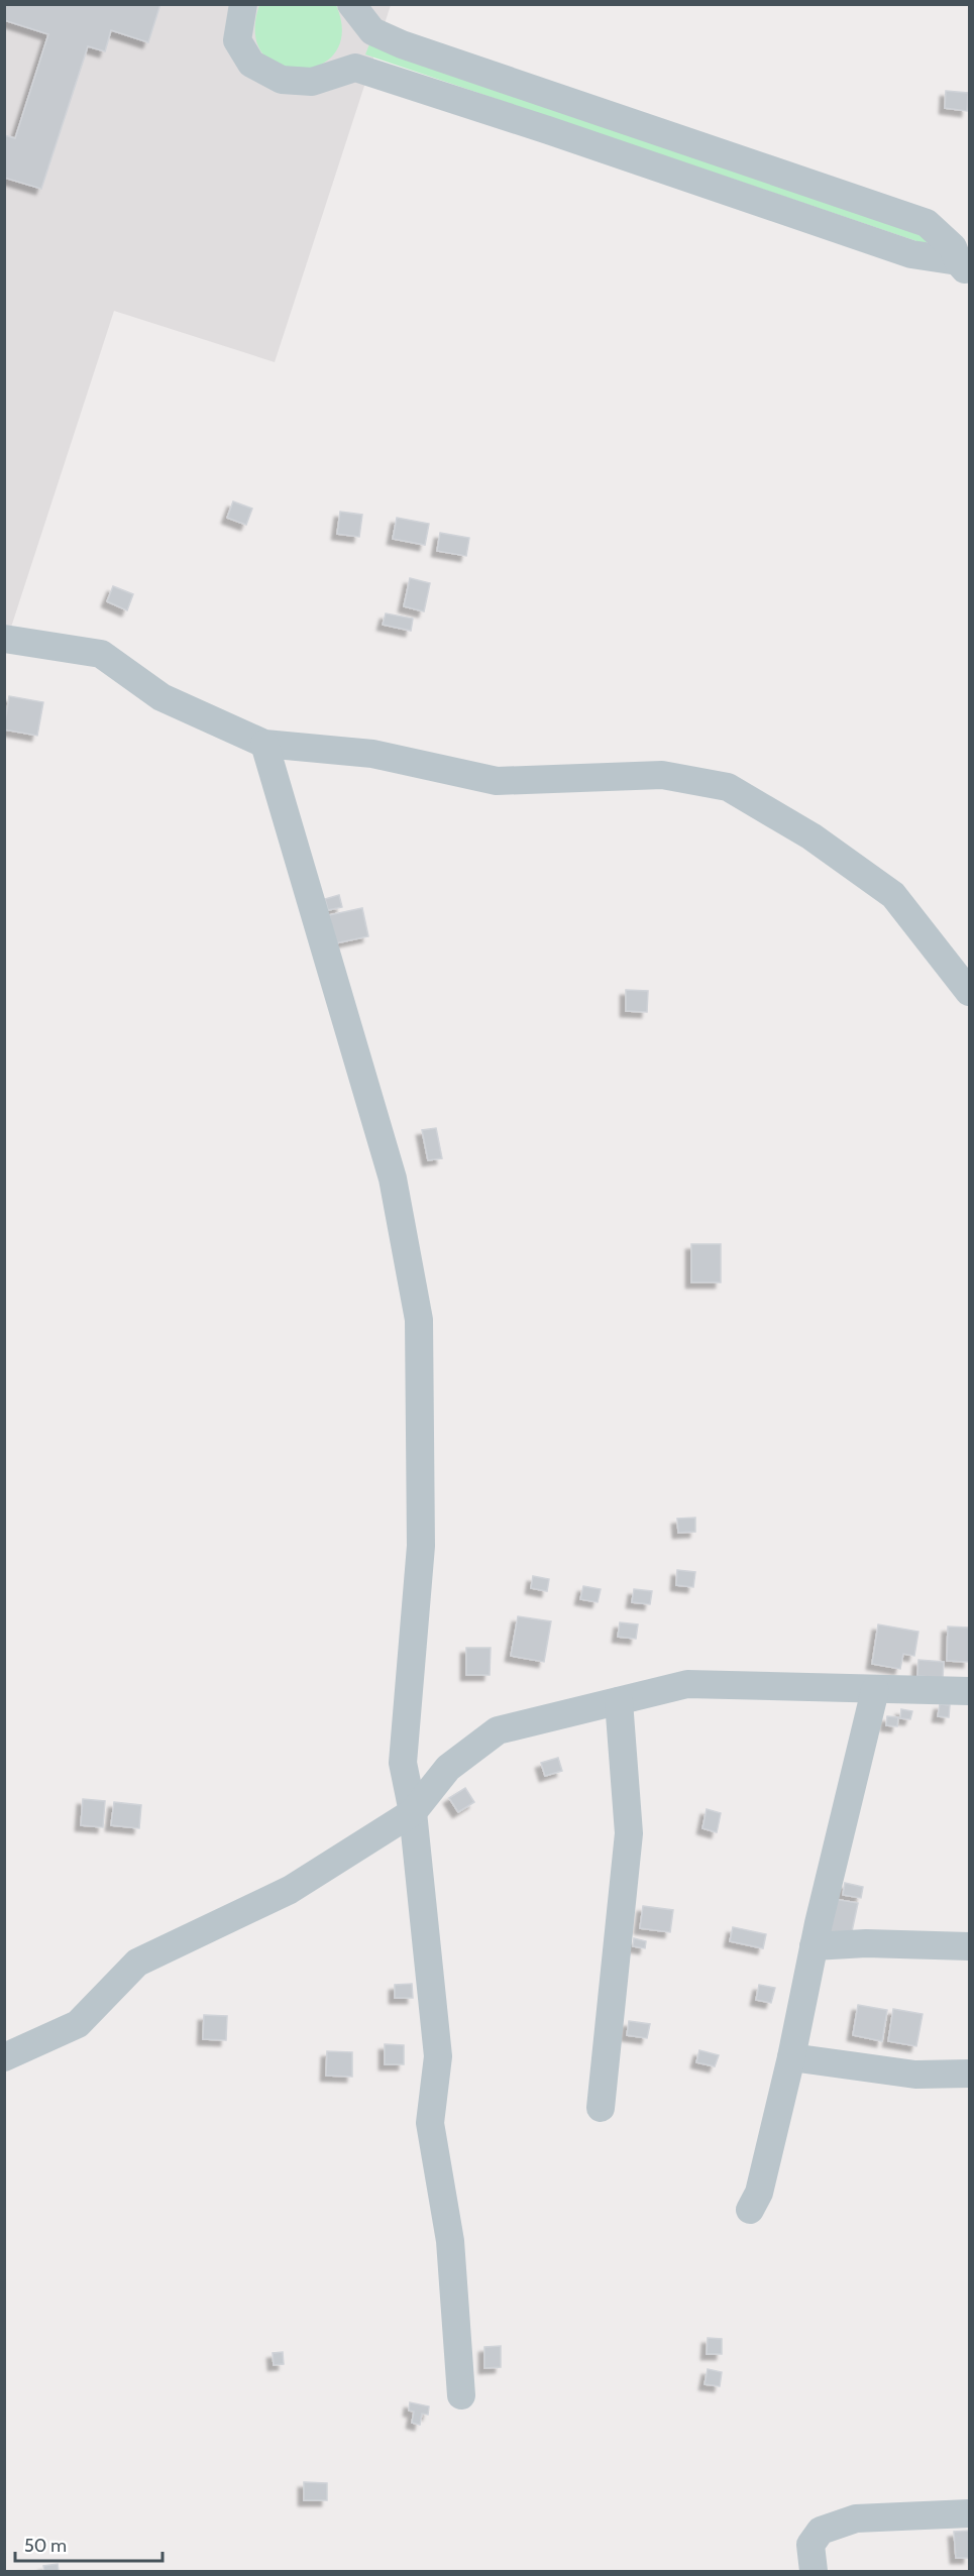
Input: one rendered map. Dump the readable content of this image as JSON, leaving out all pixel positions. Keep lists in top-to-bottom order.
{
  "scale_bar": "50 m"
}
